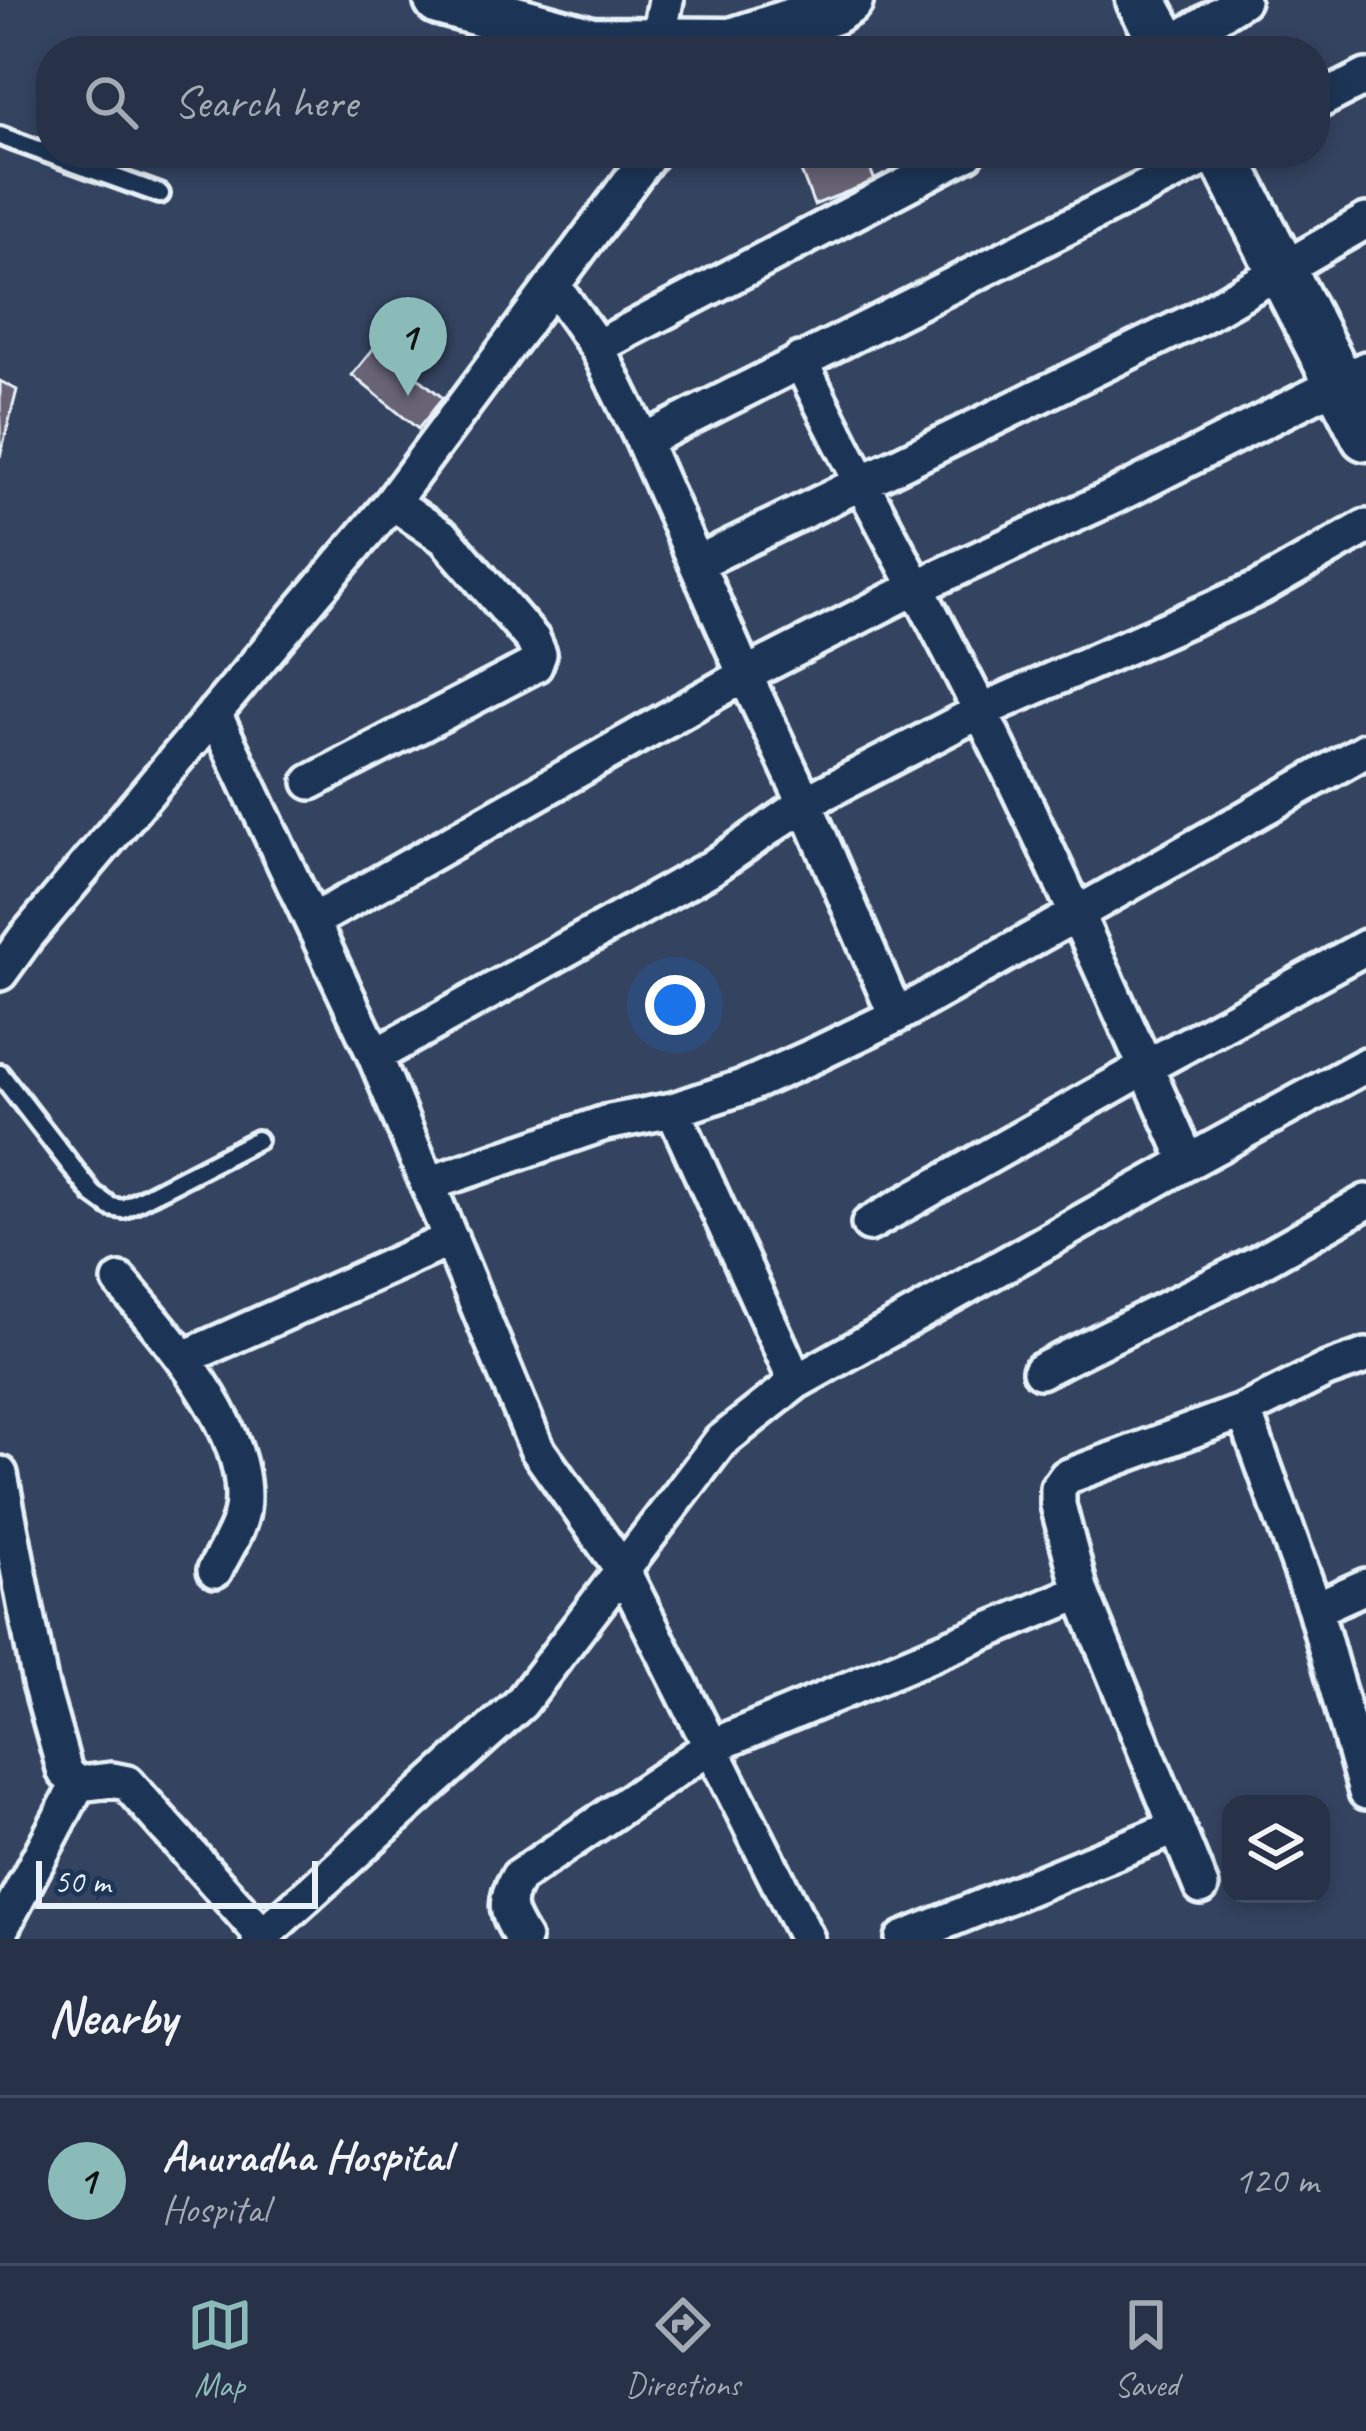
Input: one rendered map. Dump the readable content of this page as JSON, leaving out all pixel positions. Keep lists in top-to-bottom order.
{
  "scale_bar": "50 m",
  "page": {
    "search": "Search here",
    "pins": "1",
    "scale": "50 m",
    "heading": "Nearby",
    "list": [
      {
        "mark": "1",
        "name": "Anuradha Hospital",
        "note": "Hospital",
        "value": "120 m"
      }
    ],
    "nav": ["Map", "Directions", "Saved"]
  }
}
